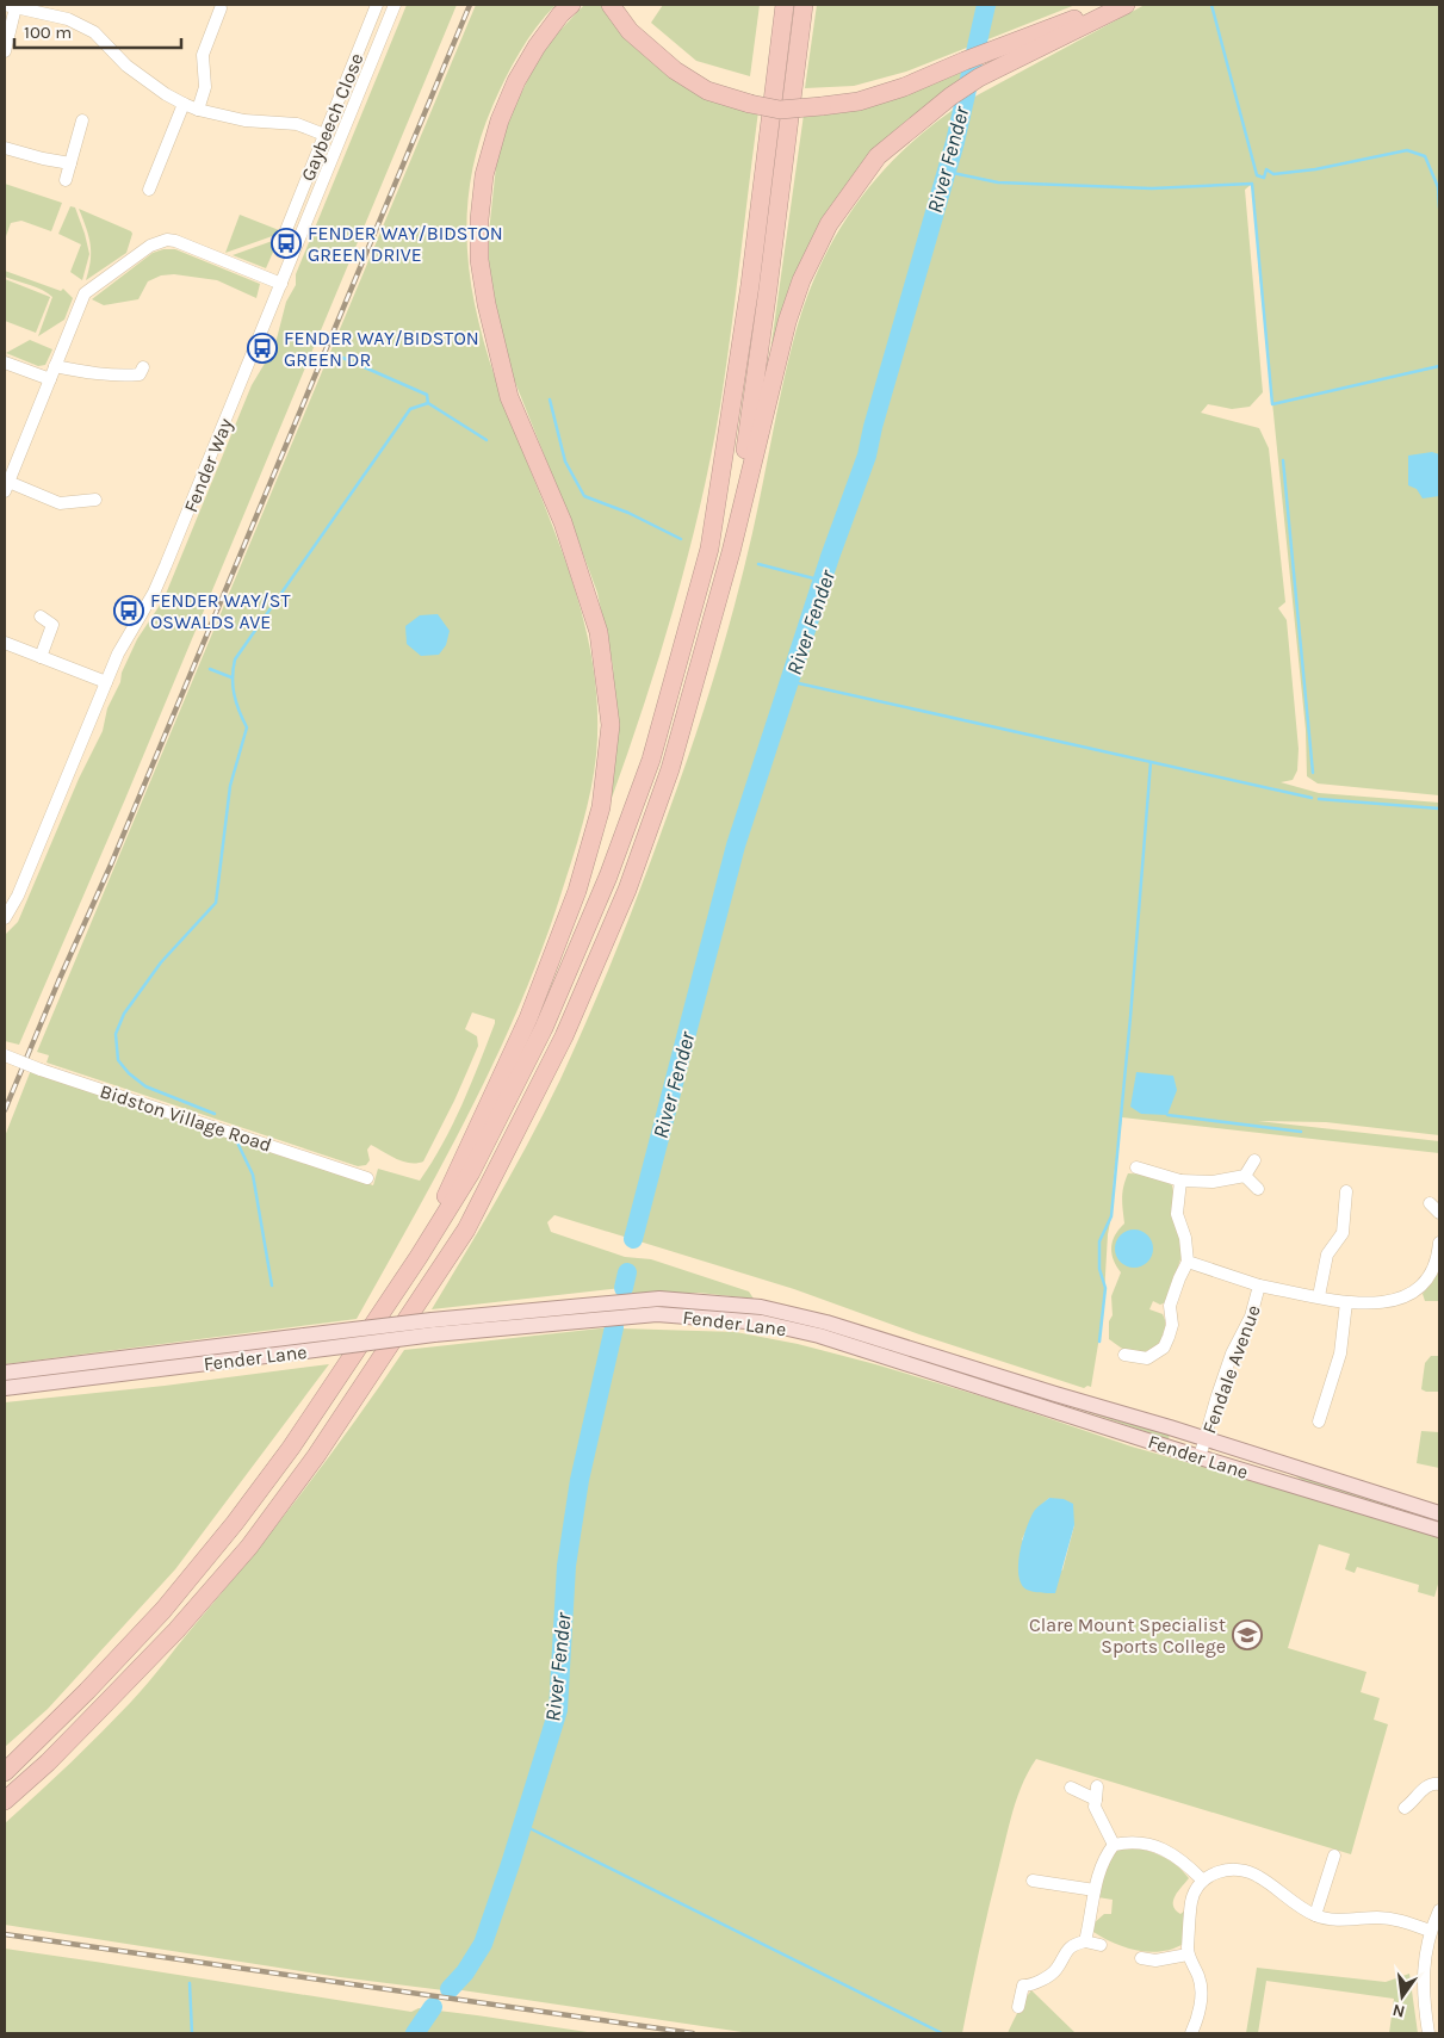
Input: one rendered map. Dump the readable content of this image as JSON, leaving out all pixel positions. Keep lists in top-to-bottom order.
{
  "streets": {
    "main road": ["Fender Lane"],
    "street": [
      "Gaybeech Close",
      "Fender Way",
      "Bidston Village Road",
      "Fendale Avenue"
    ]
  },
  "crossings": [
    ["Fender Lane", "Fendale Avenue"]
  ],
  "water": ["River Fender"],
  "places": {
    "bus stop": ["FENDER WAY/BIDSTON GREEN DRIVE", "FENDER WAY/BIDSTON GREEN DR", "FENDER WAY/ST OSWALDS AVE"],
    "school or university": ["Clare Mount Specialist Sports College"]
  },
  "scale_bar": "100 m",
  "north": "bottom"
}
